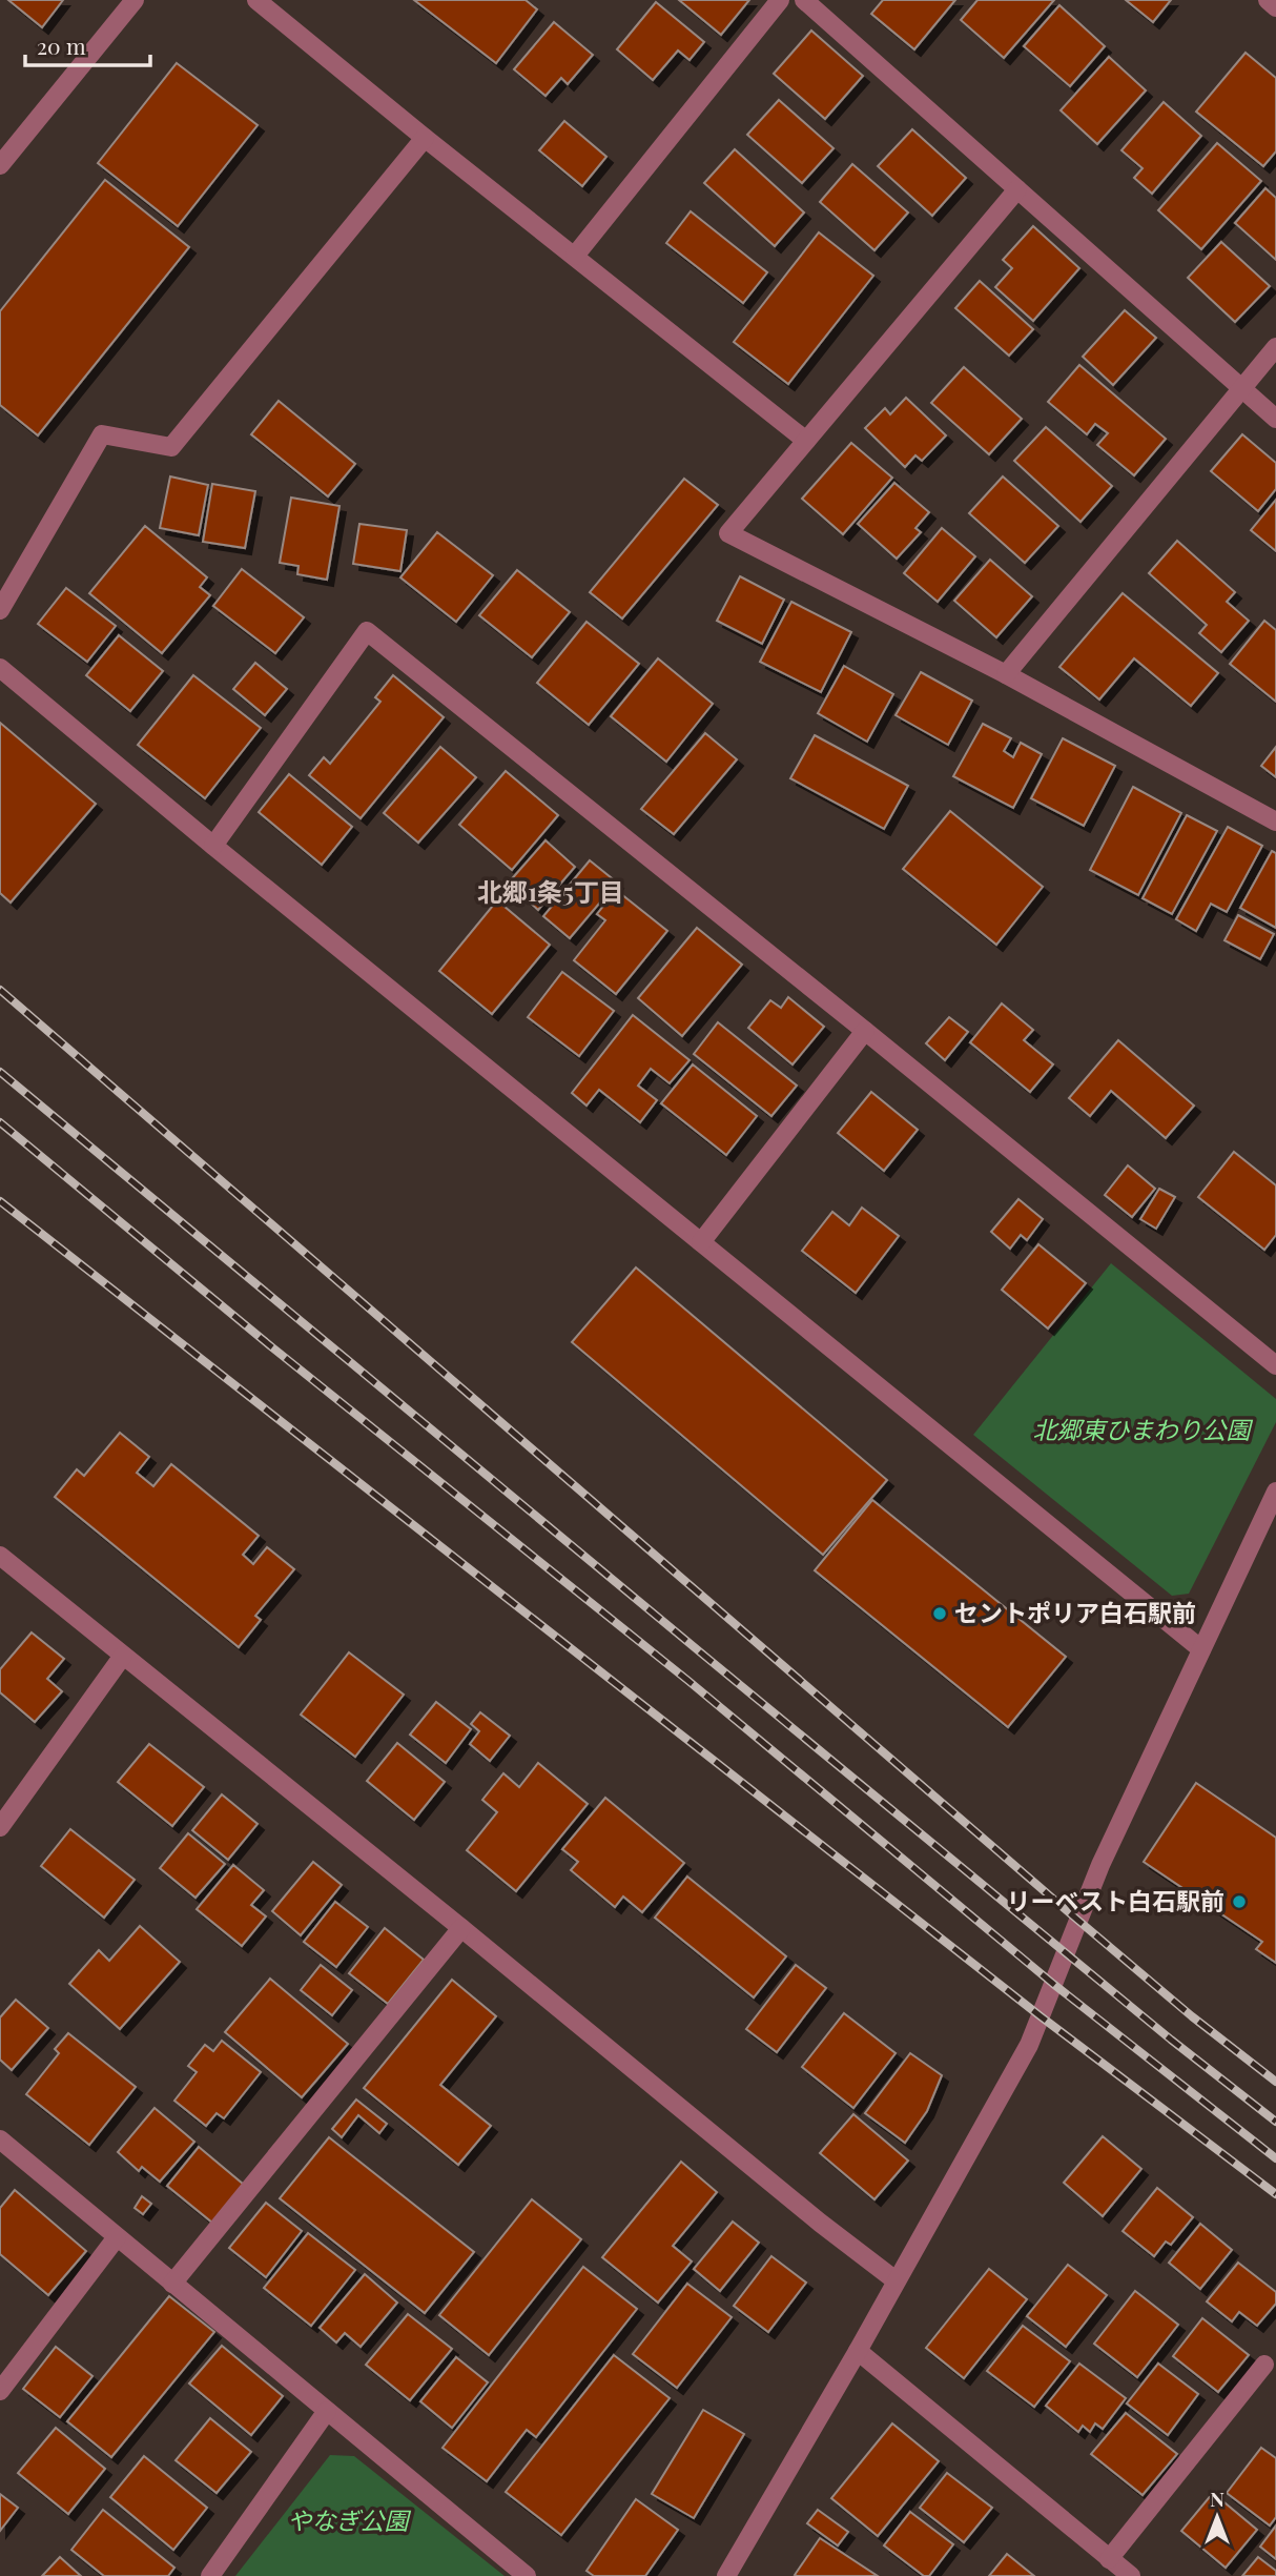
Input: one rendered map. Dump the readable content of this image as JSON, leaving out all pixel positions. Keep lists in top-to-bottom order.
{
  "districts": ["北郷1条5丁目"],
  "parks": ["北郷東ひまわり公園", "やなぎ公園"],
  "places": ["セントポリア白石駅前", "リーベスト白石駅前"],
  "scale_bar": "20 m",
  "north": "top"
}
